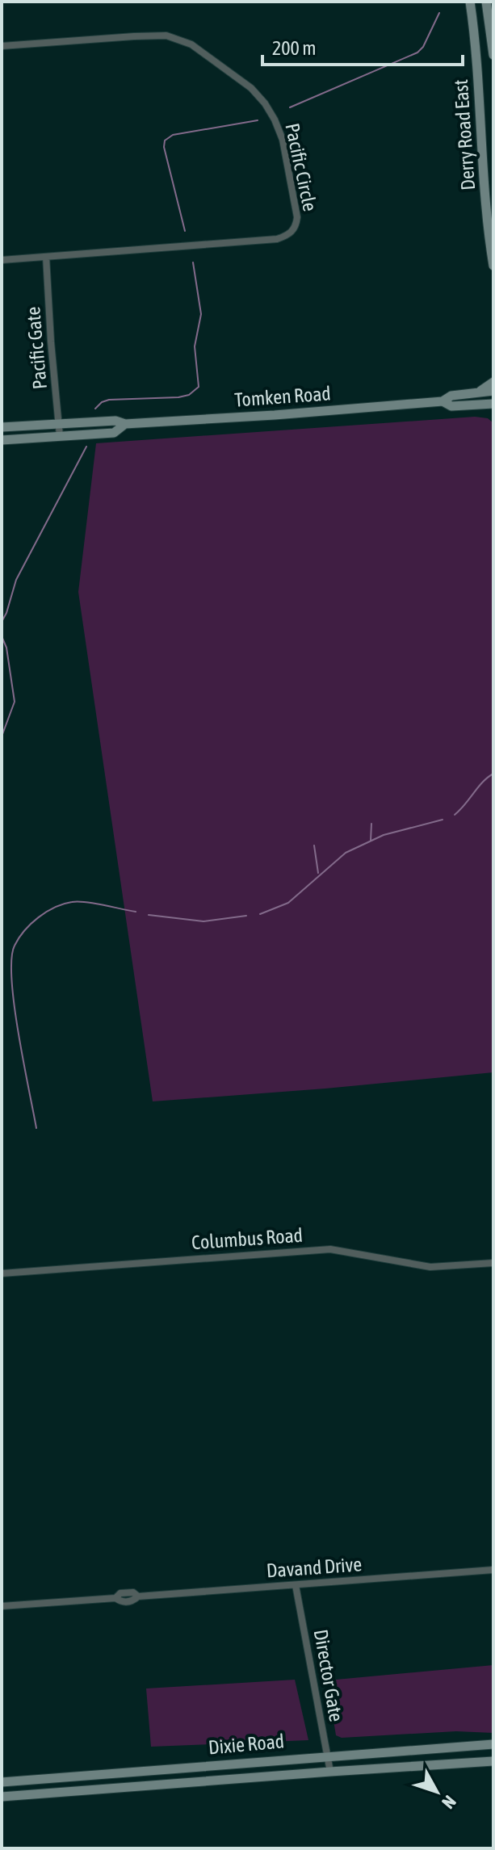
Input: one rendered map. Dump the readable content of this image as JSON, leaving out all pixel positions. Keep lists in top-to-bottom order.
{
  "streets": {
    "main road": ["Derry Road East", "Tomken Road", "Dixie Road"],
    "street": [
      "Pacific Circle",
      "Pacific Gate",
      "Columbus Road",
      "Davand Drive",
      "Director Gate"
    ]
  },
  "crossings": [
    ["Pacific Circle", "Pacific Gate"],
    ["Pacific Gate", "Tomken Road"],
    ["Davand Drive", "Director Gate"],
    ["Director Gate", "Dixie Road"]
  ],
  "scale_bar": "200 m",
  "north": "bottom right"
}
